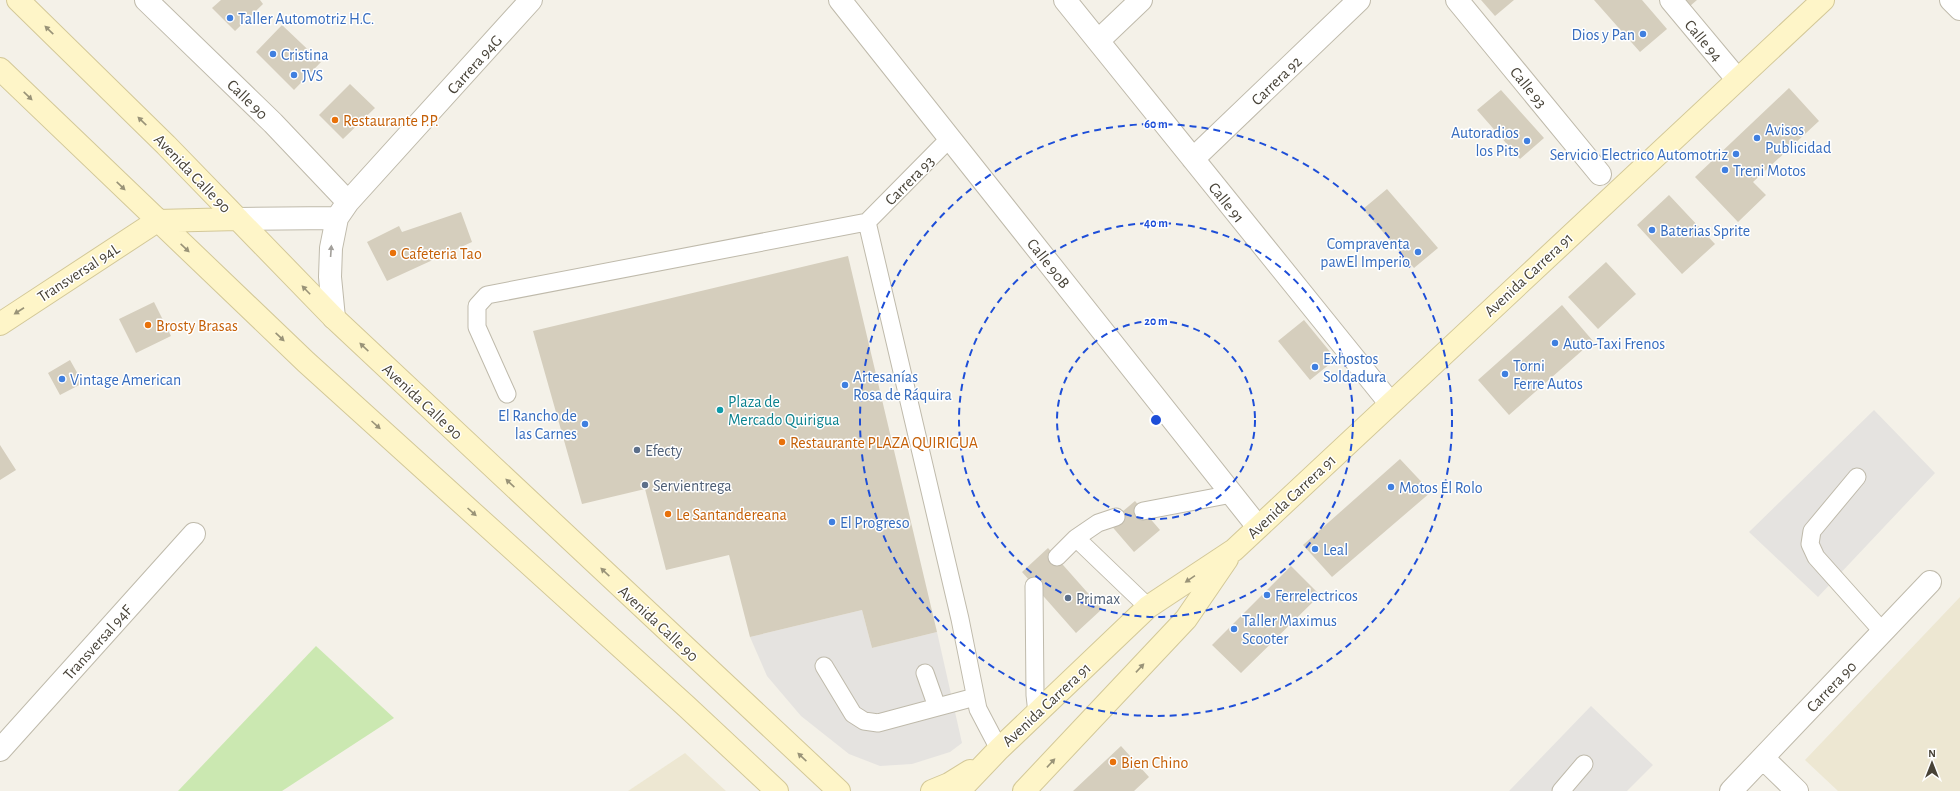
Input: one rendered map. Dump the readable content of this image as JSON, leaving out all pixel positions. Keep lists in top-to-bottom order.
{
  "streets": {
    "main road": ["Avenida Calle 90", "Transversal 94L", "Avenida Carrera 91"],
    "street": [
      "Calle 94",
      "Carrera 94G",
      "Carrera 92",
      "Calle 93",
      "Calle 90",
      "Calle 91",
      "Calle 90B",
      "Transversal 94F",
      "Carrera 90"
    ],
    "lane": ["Carrera 93"]
  },
  "crossings": [
    ["Calle 94", "Avenida Carrera 91"],
    ["Carrera 94G", "Calle 90"],
    ["Carrera 92", "Calle 91"],
    ["Carrera 93", "Calle 90B"],
    ["Calle 91", "Avenida Carrera 91"],
    ["Calle 90B", "Avenida Carrera 91"]
  ],
  "one_way": ["Transversal 94L"],
  "places": [
    "Taller Automotriz H.C.",
    "Dios y Pan",
    "Cristina",
    "JVS",
    "Restaurante P.P.",
    "Avisos Publicidad",
    "Autoradios los Pits",
    "Servicio Electrico Automotriz",
    "Treni Motos",
    "Baterias Sprite",
    "Compraventa pawEl Imperio",
    "Cafeteria Tao",
    "Brosty Brasas",
    "Auto-Taxi Frenos",
    "Exhostos Soldadura",
    "Torni Ferre Autos",
    "Vintage American",
    "Artesanías Rosa de Ráquira",
    "Plaza de Mercado Quirigua",
    "El Rancho de las Carnes",
    "Restaurante PLAZA QUIRIGUA",
    "Efecty",
    "Servientrega",
    "Motos El Rolo",
    "Le Santandereana",
    "El Progreso",
    "Leal",
    "Ferrelectricos",
    "Primax",
    "Taller Maximus Scooter",
    "Bien Chino"
  ],
  "north": "top",
  "rings": ["60 m", "40 m", "20 m"]
}
